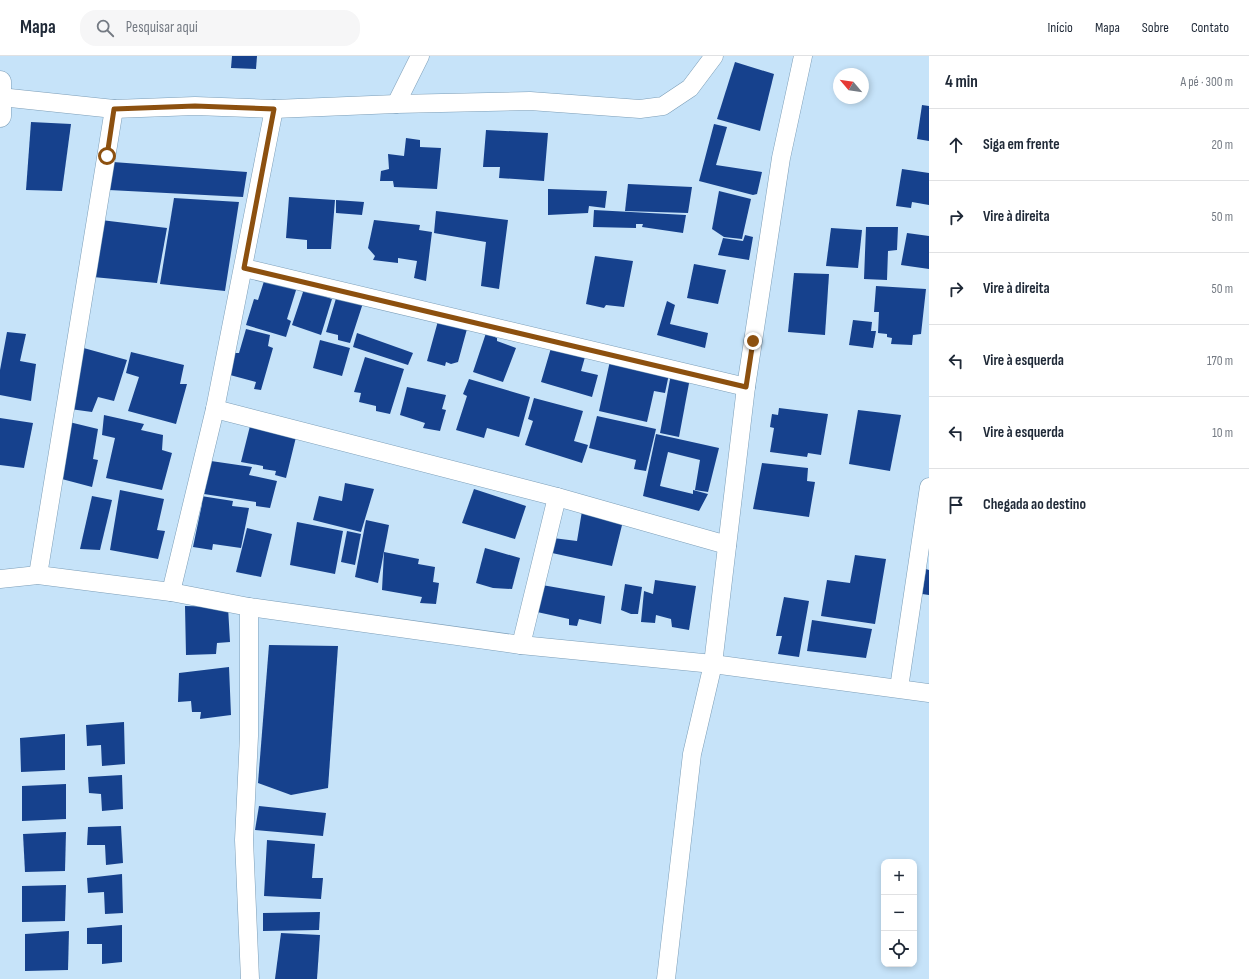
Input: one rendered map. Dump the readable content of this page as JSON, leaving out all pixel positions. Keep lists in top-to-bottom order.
{
  "north": "top left",
  "page": {
    "header": "Mapa",
    "search": "Pesquisar aqui",
    "nav": [
      "Início",
      "Mapa",
      "Sobre",
      "Contato"
    ],
    "heading": ["4 min", "A pé · 300 m"],
    "list": [
      ["Siga em frente", "20 m"],
      ["Vire à direita", "50 m"],
      ["Vire à direita", "50 m"],
      ["Vire à esquerda", "170 m"],
      ["Vire à esquerda", "10 m"],
      "Chegada ao destino"
    ],
    "map_buttons": ["+", "−"]
  }
}
